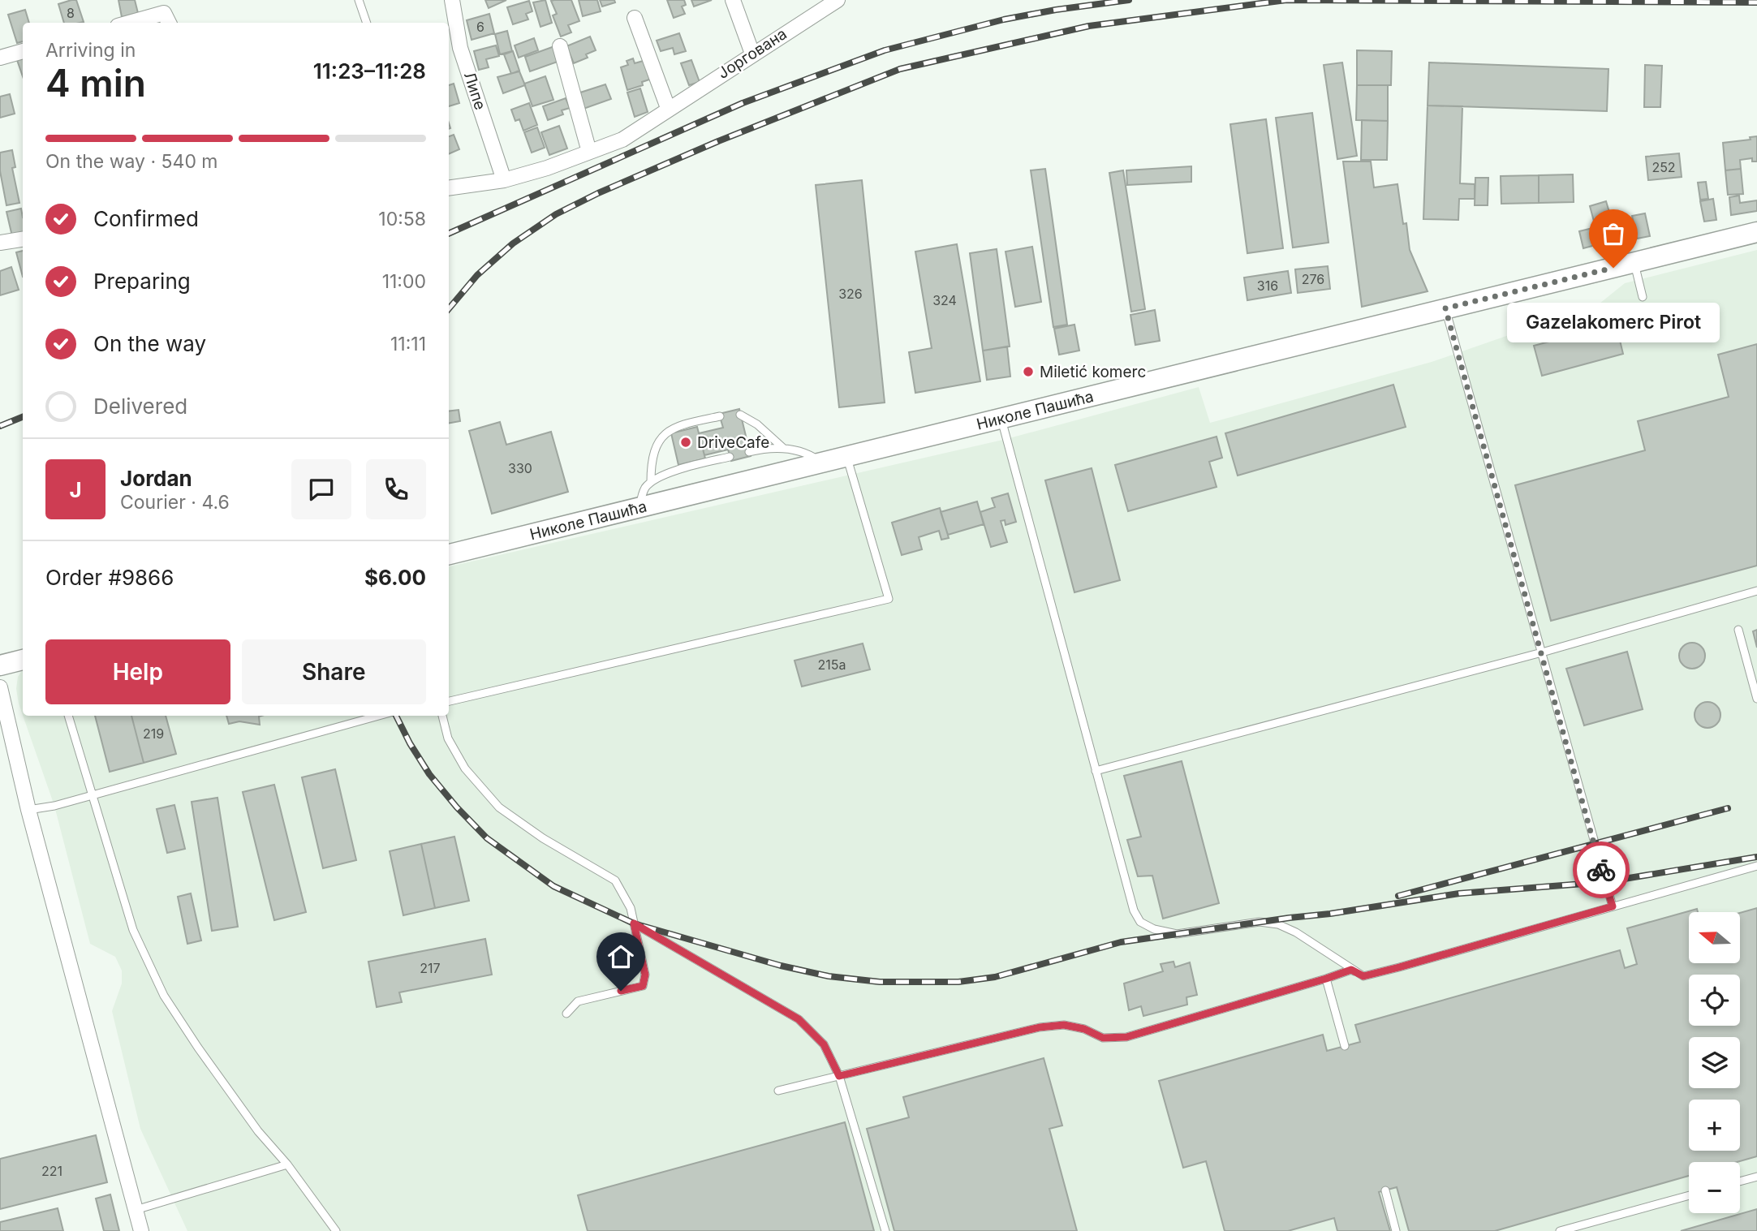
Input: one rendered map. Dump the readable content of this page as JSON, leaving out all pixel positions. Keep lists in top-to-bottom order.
{
  "streets": {
    "main road": ["Николе Пашића"],
    "street": ["Јоргована", "Липе"]
  },
  "crossings": [
    ["Јоргована", "Липе"]
  ],
  "places": ["Gazelakomerc Pirot", "Miletić komerc", "DriveCafe"],
  "house_numbers": [
    "8",
    "6",
    "252",
    "276",
    "316",
    "326",
    "324",
    "330",
    "215a",
    "219",
    "217",
    "221"
  ],
  "north": "left",
  "page": {
    "heading": ["4 min", "Arriving in", "11:23–11:28"],
    "panel": [
      "Jordan",
      "Courier · 4.6",
      "Order #9866",
      "$6.00"
    ],
    "bar": "On the way · 540 m",
    "list": [
      ["Confirmed", "10:58"],
      ["Preparing", "11:00"],
      ["On the way", "11:11"],
      "Delivered"
    ],
    "bubble": "Gazelakomerc Pirot",
    "round": "J",
    "buttons": ["Help", "Share"],
    "map_buttons": ["+", "−"]
  }
}
